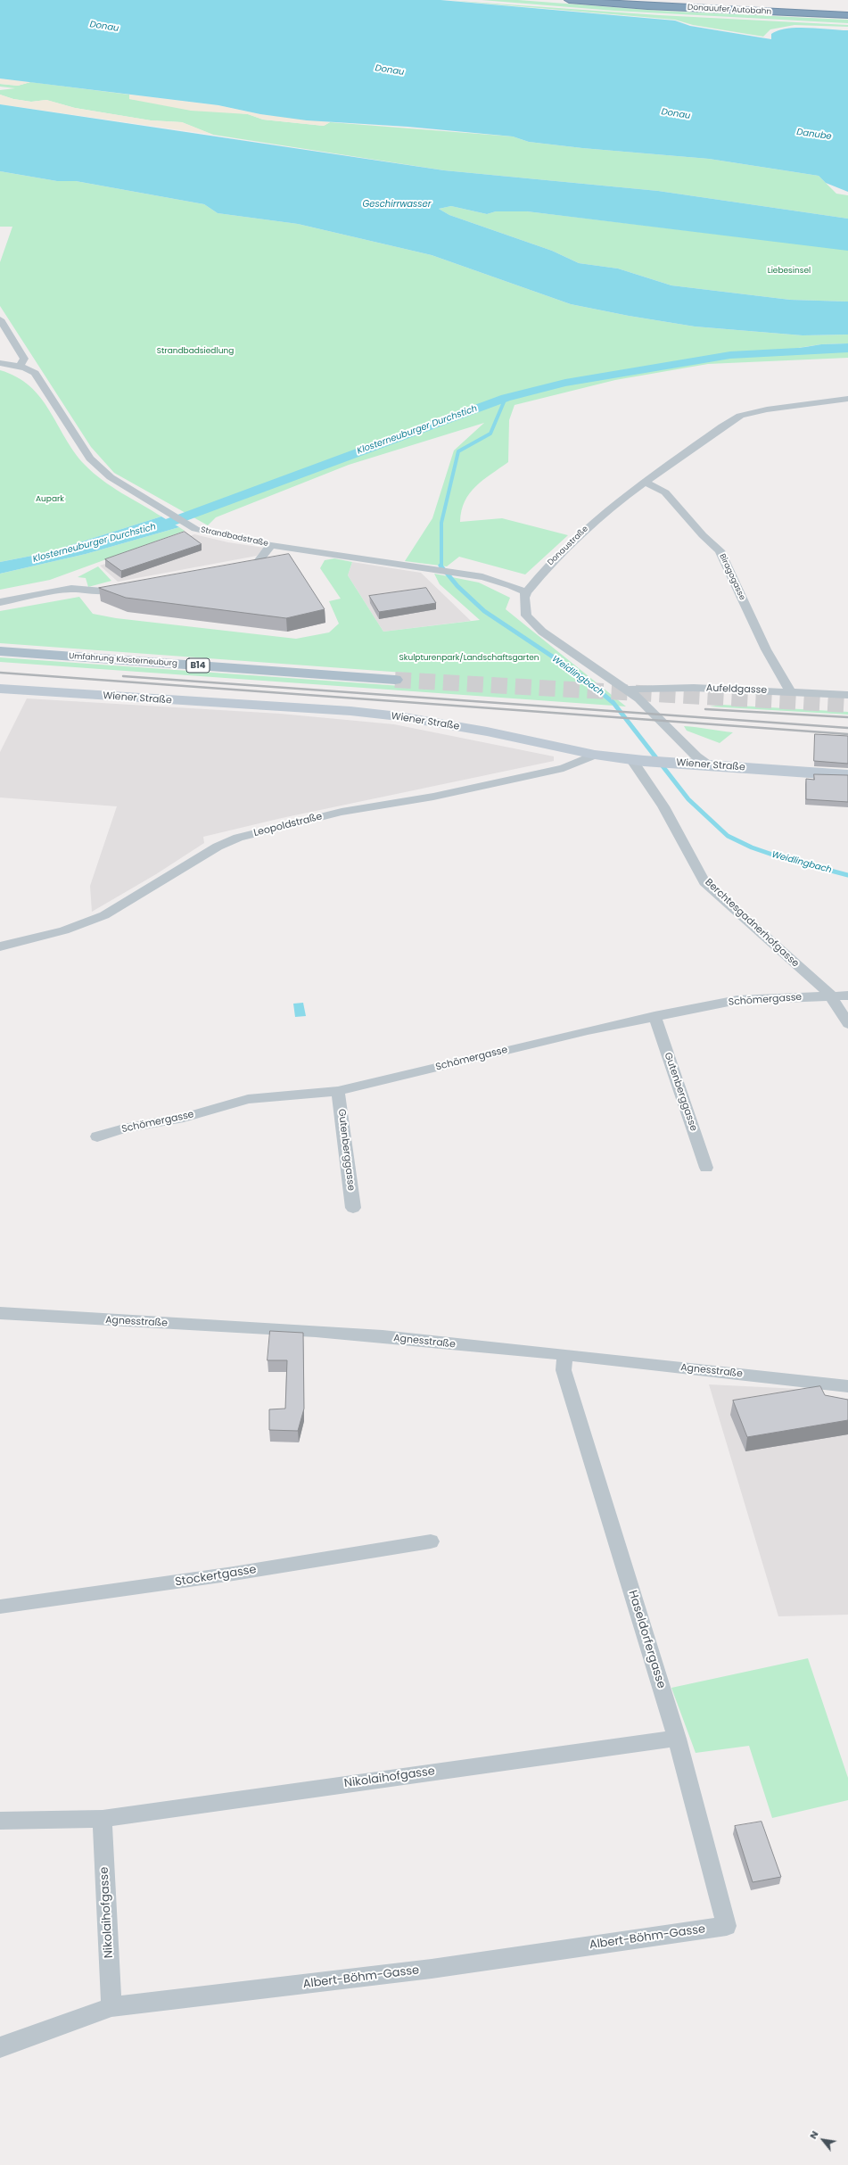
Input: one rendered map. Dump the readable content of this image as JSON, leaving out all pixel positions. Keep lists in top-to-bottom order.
{
  "streets": {
    "highway": ["Donauufer Autobahn"],
    "main road": ["Umfahrung Klosterneuburg", "B14"],
    "street": [
      "Strandbadstraße",
      "Donaustraße",
      "Biragogasse",
      "Aufeldgasse",
      "Wiener Straße",
      "Leopoldstraße",
      "Berchtesgadnerhofgasse",
      "Schömergasse",
      "Gutenberggasse",
      "Agnesstraße",
      "Stockertgasse",
      "Haseldorfergasse",
      "Nikolaihofgasse",
      "Albert-Böhm-Gasse"
    ]
  },
  "crossings": [
    ["Strandbadstraße", "Donaustraße"],
    ["Donaustraße", "Biragogasse"],
    ["Biragogasse", "Aufeldgasse"],
    ["Wiener Straße", "Leopoldstraße"],
    ["Wiener Straße", "Berchtesgadnerhofgasse"],
    ["Berchtesgadnerhofgasse", "Schömergasse"],
    ["Schömergasse", "Gutenberggasse"],
    ["Agnesstraße", "Haseldorfergasse"],
    ["Haseldorfergasse", "Nikolaihofgasse"],
    ["Haseldorfergasse", "Albert-Böhm-Gasse"],
    ["Nikolaihofgasse", "Albert-Böhm-Gasse"]
  ],
  "water": [
    "Donau",
    "Danube",
    "Geschirrwasser",
    "Klosterneuburger Durchstich",
    "Weidlingbach"
  ],
  "parks": [
    "Liebesinsel",
    "Strandbadsiedlung",
    "Aupark",
    "Skulpturenpark/Landschaftsgarten"
  ],
  "north": "top left"
}
